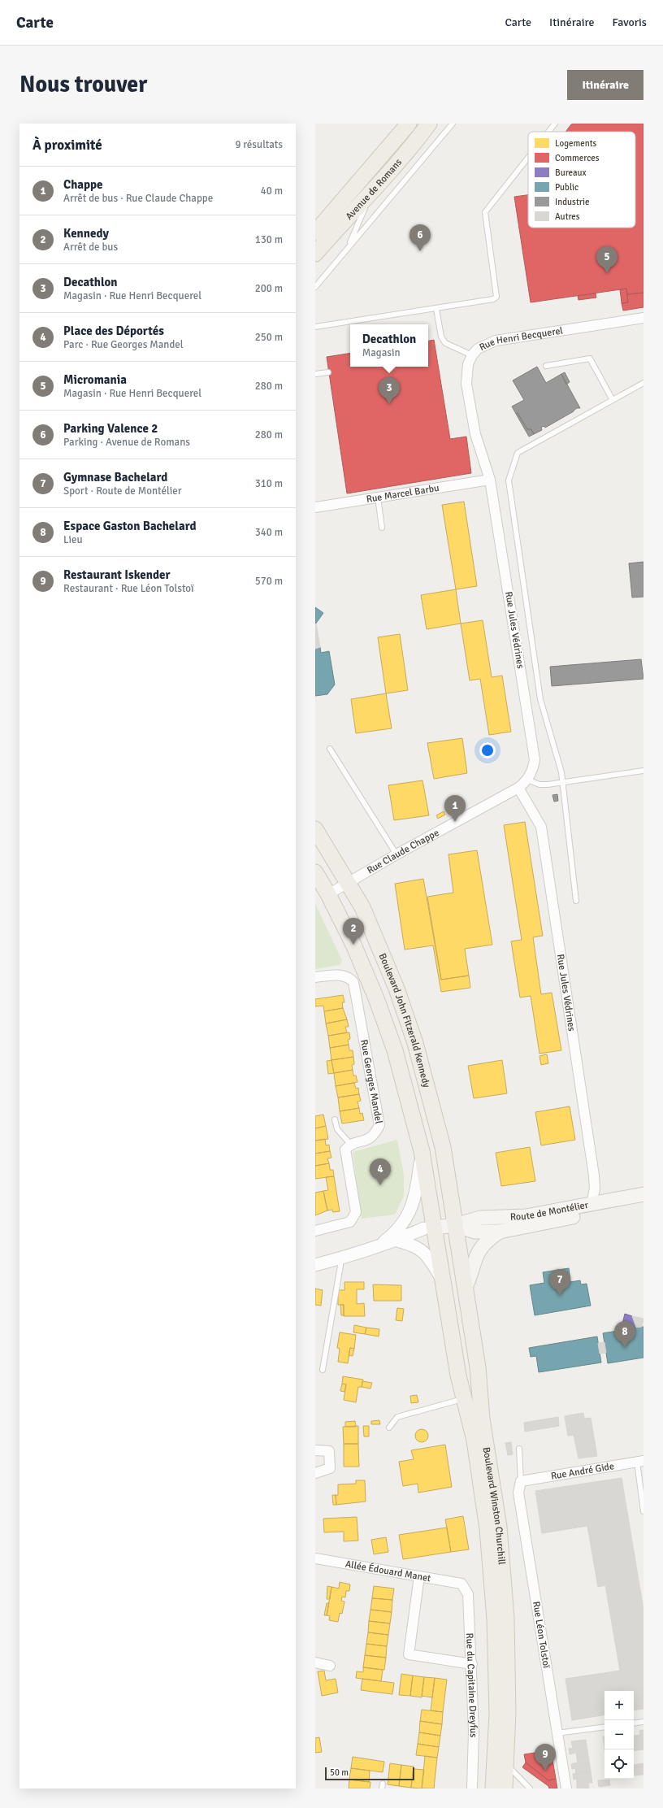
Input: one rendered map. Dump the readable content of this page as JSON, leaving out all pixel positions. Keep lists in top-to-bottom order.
{
  "streets": {
    "main road": [
      "Avenue de Romans",
      "Boulevard John Fitzerald Kennedy",
      "Route de Montélier",
      "Boulevard Winston Churchill"
    ],
    "street": [
      "Rue Henri Becquerel",
      "Rue Marcel Barbu",
      "Rue Jules Védrines",
      "Rue Claude Chappe",
      "Rue Georges Mandel",
      "Rue André Gide",
      "Allée Édouard Manet",
      "Rue Léon Tolstoï",
      "Rue du Capitaine Dreyfus"
    ]
  },
  "crossings": [
    ["Rue Henri Becquerel", "Rue Marcel Barbu"],
    ["Rue Henri Becquerel", "Rue Jules Védrines"],
    ["Rue Marcel Barbu", "Rue Jules Védrines"],
    ["Rue Jules Védrines", "Rue Claude Chappe"],
    ["Rue Jules Védrines", "Route de Montélier"],
    ["Rue Claude Chappe", "Boulevard John Fitzerald Kennedy"],
    ["Boulevard John Fitzerald Kennedy", "Route de Montélier"],
    ["Boulevard John Fitzerald Kennedy", "Boulevard Winston Churchill"],
    ["Route de Montélier", "Boulevard Winston Churchill"],
    ["Rue André Gide", "Rue Léon Tolstoï"],
    ["Allée Édouard Manet", "Rue du Capitaine Dreyfus"]
  ],
  "legend": [
    "Logements",
    "Commerces",
    "Bureaux",
    "Public",
    "Industrie",
    "Autres"
  ],
  "scale_bar": "50 m",
  "page": {
    "header": "Carte",
    "nav": ["Carte", "Itinéraire", "Favoris"],
    "buttons": "Itinéraire",
    "title": "Nous trouver",
    "heading": ["À proximité", "9 résultats"],
    "list": [
      {
        "mark": "1",
        "name": "Chappe",
        "note": "Arrêt de bus · Rue Claude Chappe",
        "value": "40 m"
      },
      {
        "mark": "2",
        "name": "Kennedy",
        "note": "Arrêt de bus",
        "value": "130 m"
      },
      {
        "mark": "3",
        "name": "Decathlon",
        "note": "Magasin · Rue Henri Becquerel",
        "value": "200 m"
      },
      {
        "mark": "4",
        "name": "Place des Déportés",
        "note": "Parc · Rue Georges Mandel",
        "value": "250 m"
      },
      {
        "mark": "5",
        "name": "Micromania",
        "note": "Magasin · Rue Henri Becquerel",
        "value": "280 m"
      },
      {
        "mark": "6",
        "name": "Parking Valence 2",
        "note": "Parking · Avenue de Romans",
        "value": "280 m"
      },
      {
        "mark": "7",
        "name": "Gymnase Bachelard",
        "note": "Sport · Route de Montélier",
        "value": "310 m"
      },
      {
        "mark": "8",
        "name": "Espace Gaston Bachelard",
        "note": "Lieu",
        "value": "340 m"
      },
      {
        "mark": "9",
        "name": "Restaurant Iskender",
        "note": "Restaurant · Rue Léon Tolstoï",
        "value": "570 m"
      }
    ],
    "pins": [
      "6",
      "5",
      "3",
      "1",
      "2",
      "4",
      "7",
      "8",
      "9"
    ],
    "popup": ["Decathlon", "Magasin"],
    "map_buttons": ["+", "−"],
    "scale": "50 m"
  }
}
